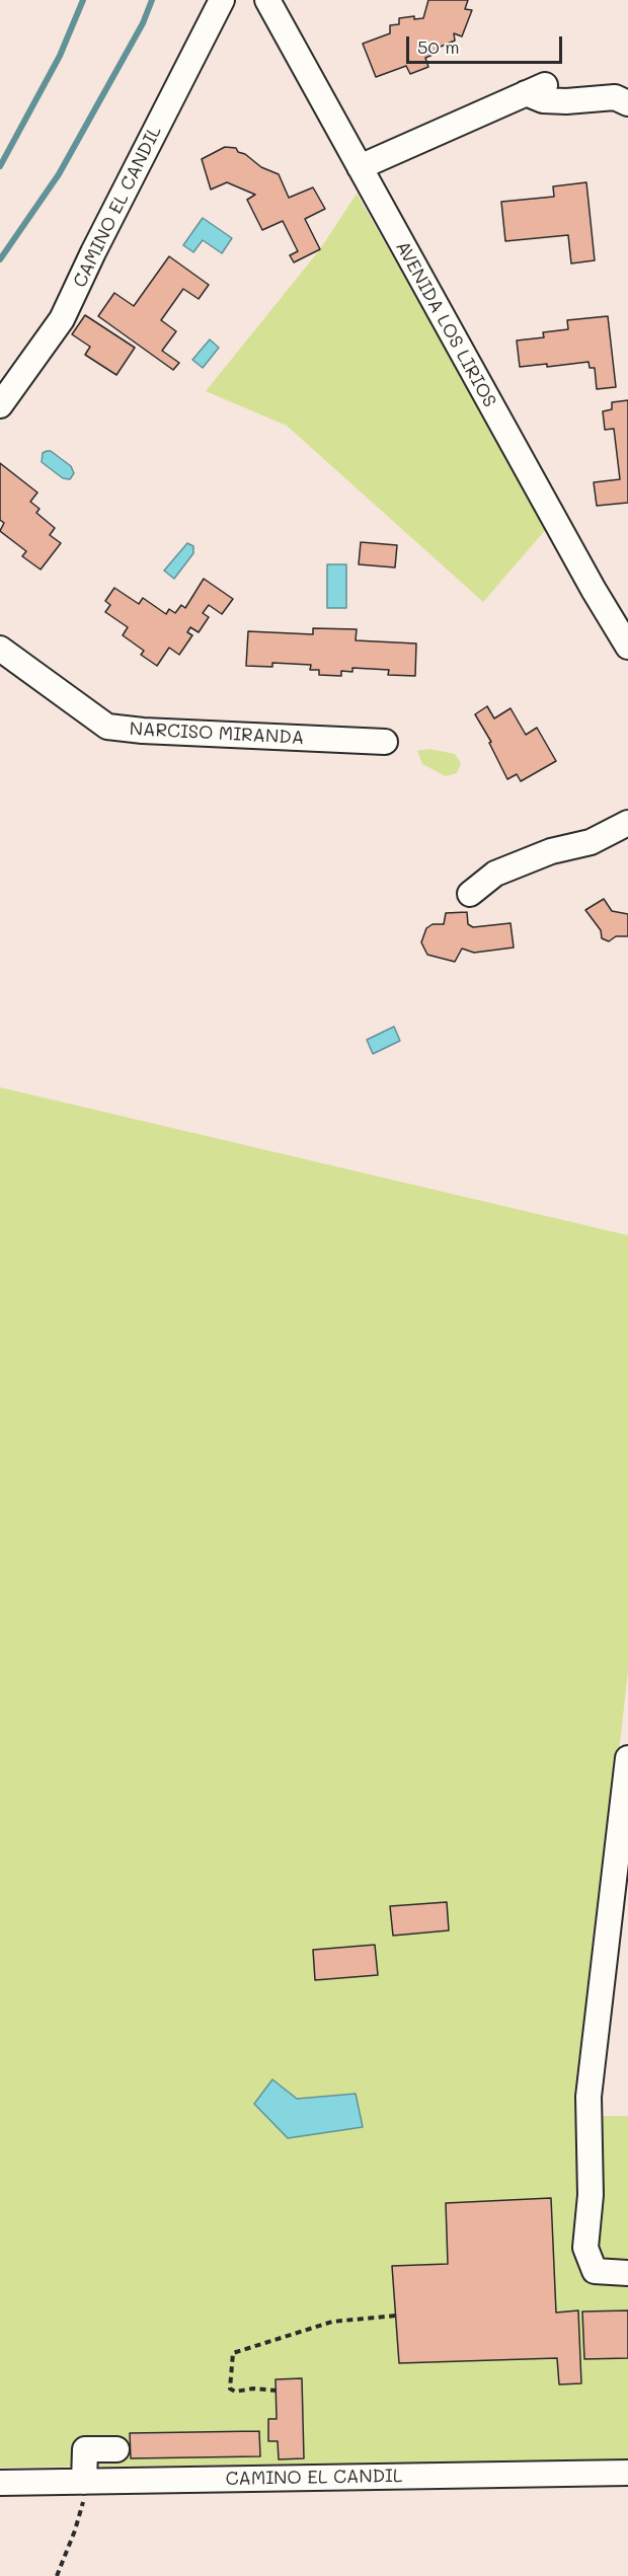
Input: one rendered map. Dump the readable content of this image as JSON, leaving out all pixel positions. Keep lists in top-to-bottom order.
{
  "streets": {
    "street": ["CAMINO EL CANDIL", "AVENIDA LOS LIRIOS", "NARCISO MIRANDA"]
  },
  "scale_bar": "50 m"
}
